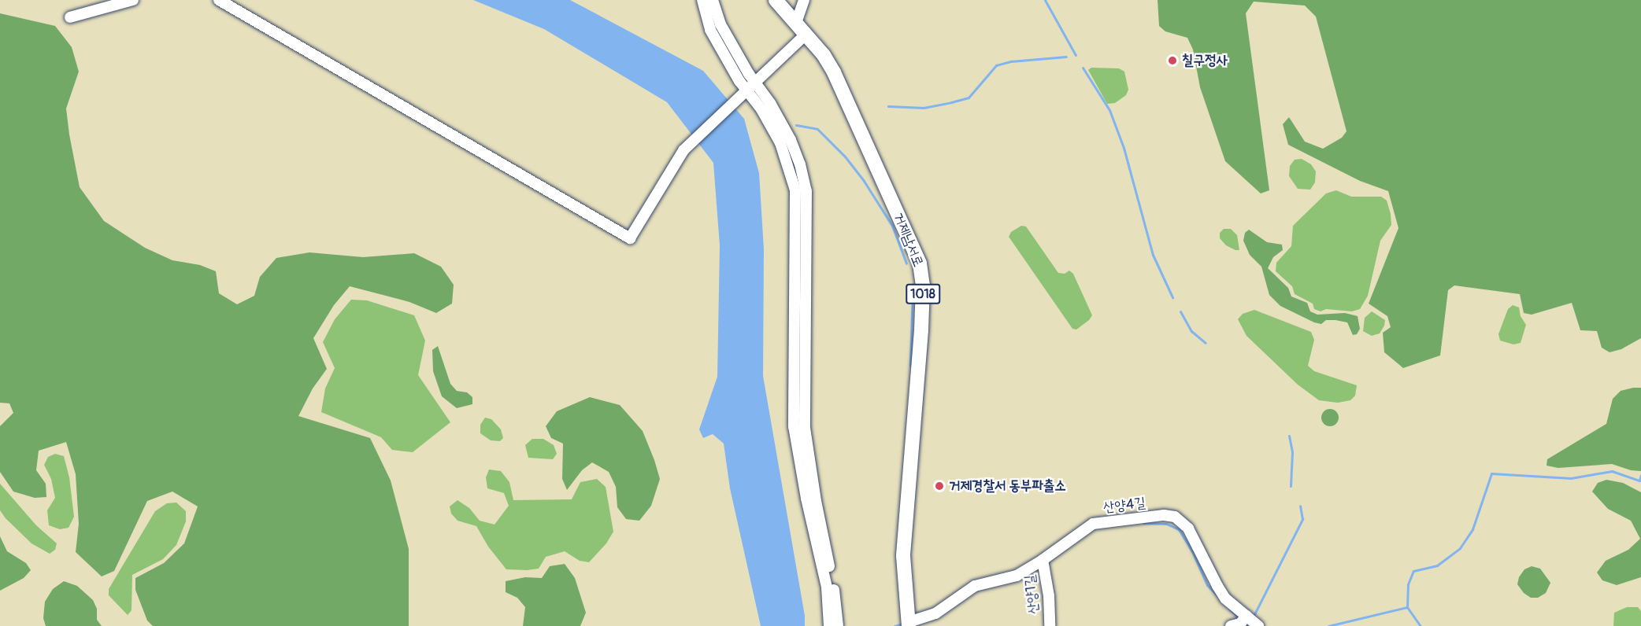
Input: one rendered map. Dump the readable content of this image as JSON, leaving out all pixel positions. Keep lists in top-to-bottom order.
{
  "streets": {
    "main road": ["거제남서로", "1018"],
    "street": ["산양4길", "산양1길"]
  },
  "crossings": [
    ["거제남서로", "산양4길"],
    ["산양4길", "산양1길"]
  ],
  "places": ["칠구정사", "거제경찰서 동부파출소"]
}
